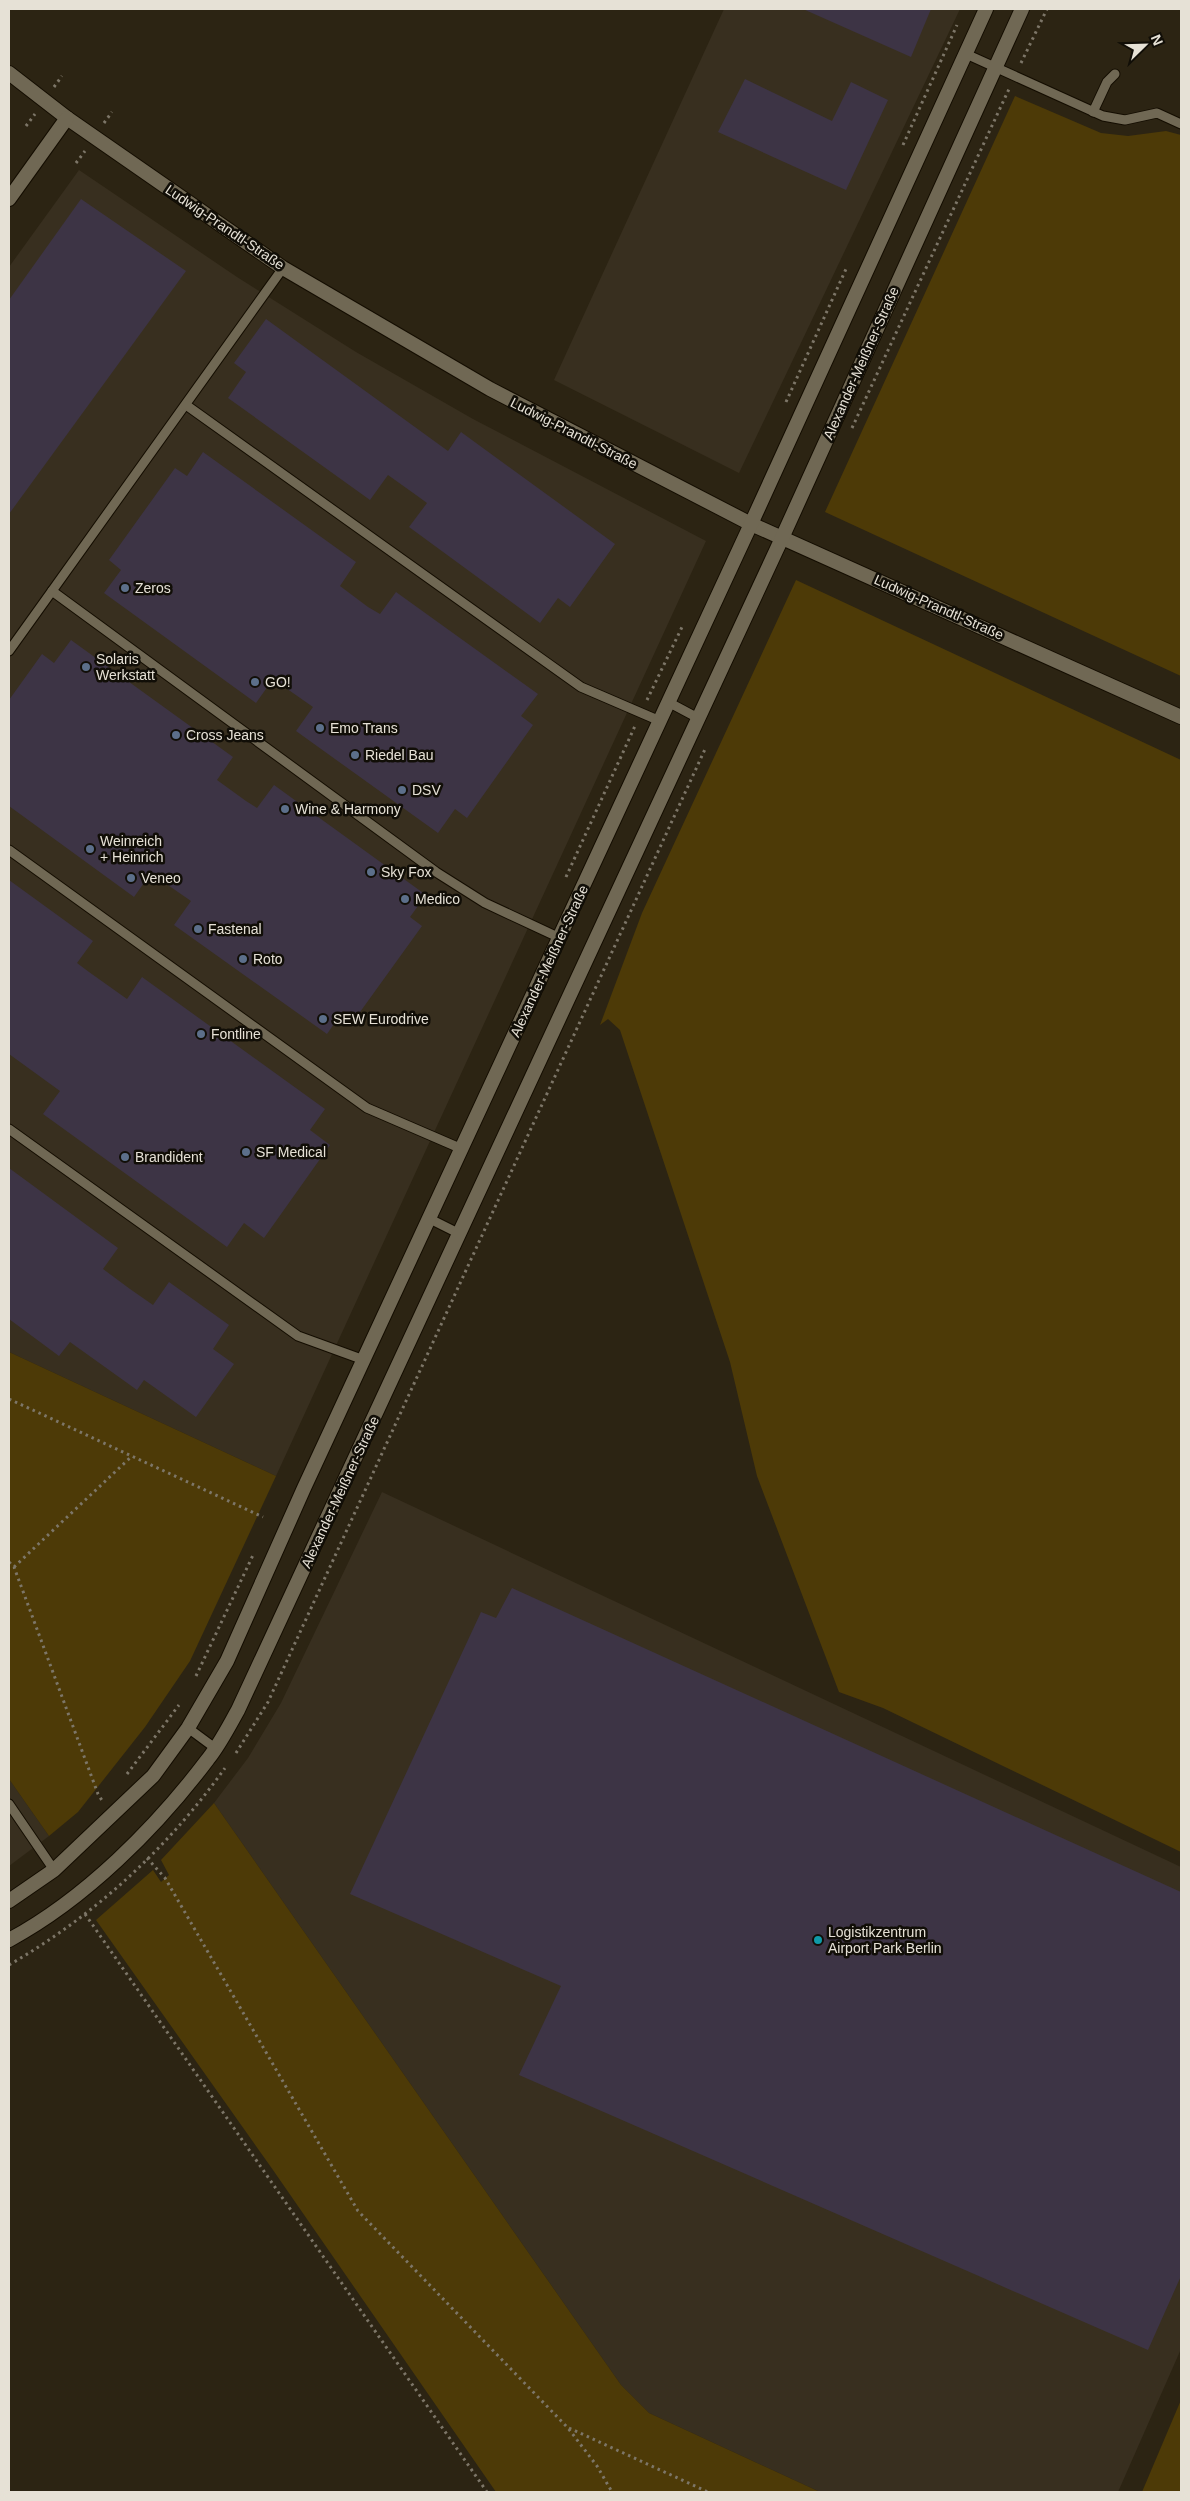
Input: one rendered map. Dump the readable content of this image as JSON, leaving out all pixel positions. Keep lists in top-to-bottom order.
{
  "streets": {
    "street": ["Ludwig-Prandtl-Straße", "Alexander-Meißner-Straße"]
  },
  "crossings": [
    ["Ludwig-Prandtl-Straße", "Alexander-Meißner-Straße"]
  ],
  "places": [
    "Zeros",
    "Solaris Werkstatt",
    "GO!",
    "Emo Trans",
    "Cross Jeans",
    "Riedel Bau",
    "DSV",
    "Wine & Harmony",
    "Weinreich + Heinrich",
    "Sky Fox",
    "Veneo",
    "Medico",
    "Fastenal",
    "Roto",
    "SEW Eurodrive",
    "Fontline",
    "SF Medical",
    "Brandident",
    "Logistikzentrum Airport Park Berlin"
  ],
  "north": "top right"
}
